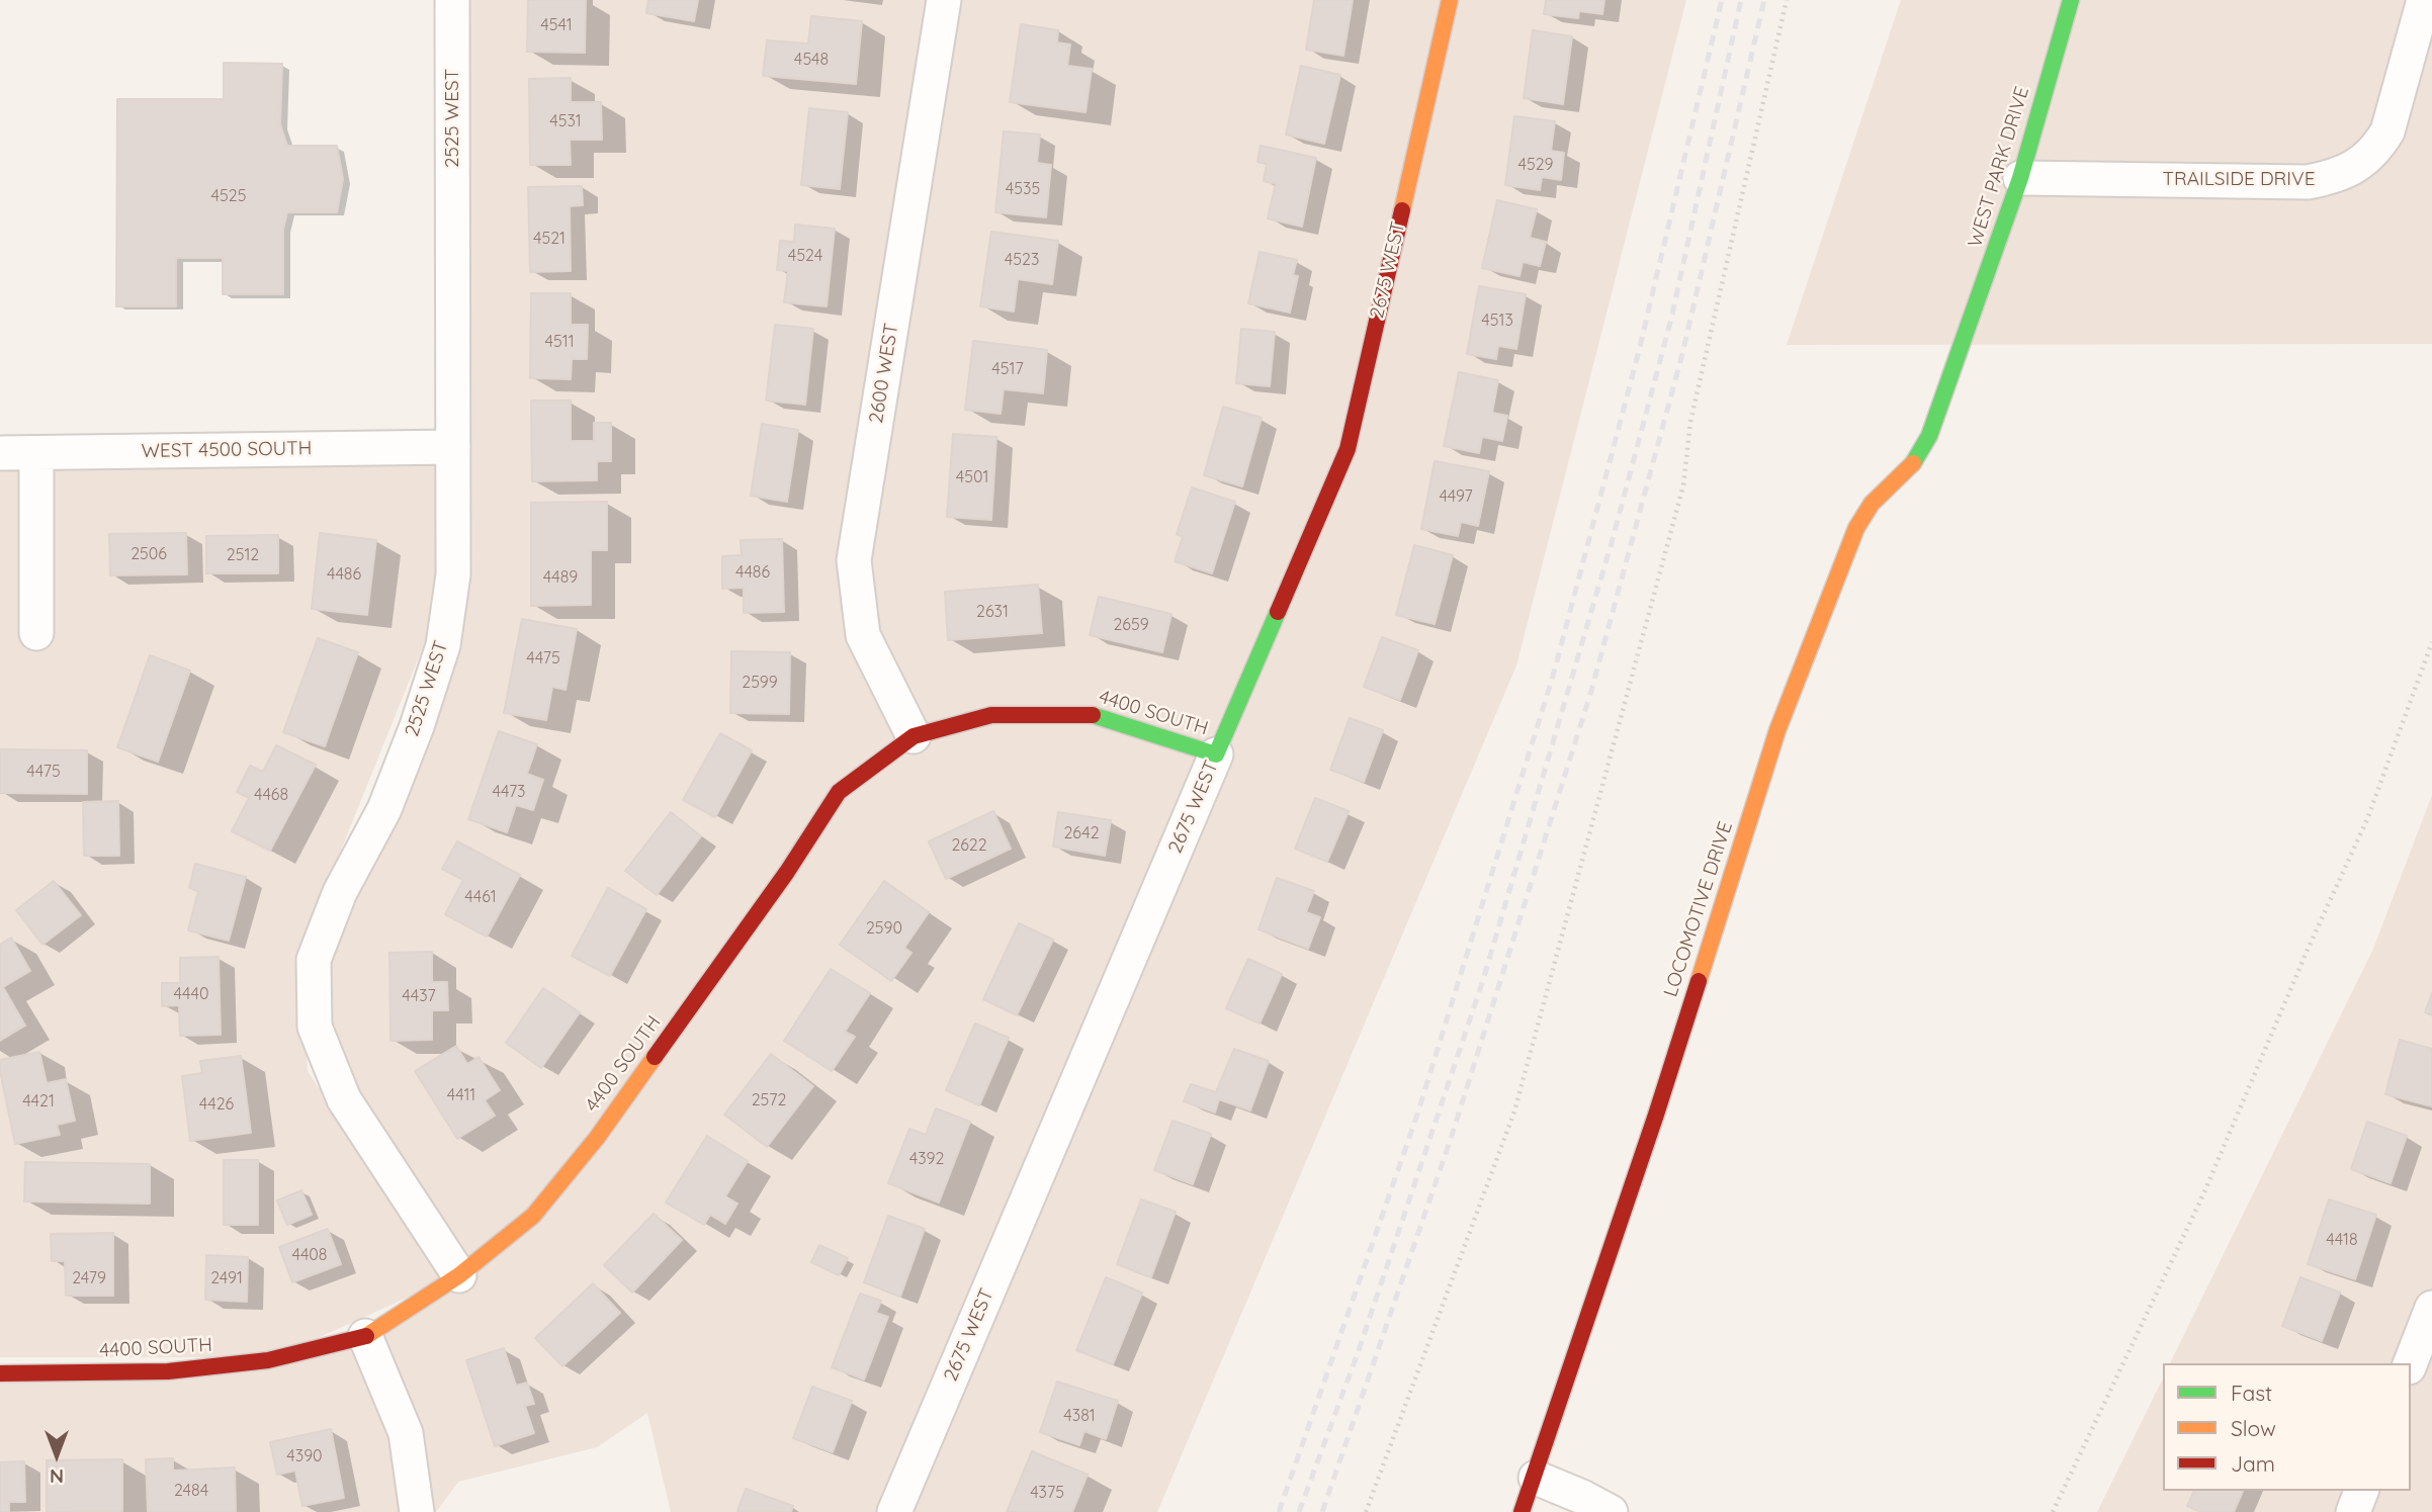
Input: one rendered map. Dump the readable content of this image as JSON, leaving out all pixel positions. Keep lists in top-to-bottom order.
{
  "streets": {
    "street": [
      "2525 WEST",
      "WEST PARK DRIVE",
      "TRAILSIDE DRIVE",
      "2675 WEST",
      "2600 WEST",
      "WEST 4500 SOUTH",
      "4400 SOUTH",
      "LOCOMOTIVE DRIVE"
    ]
  },
  "crossings": [
    ["2525 WEST", "WEST 4500 SOUTH"],
    ["2525 WEST", "4400 SOUTH"],
    ["WEST PARK DRIVE", "TRAILSIDE DRIVE"],
    ["WEST PARK DRIVE", "LOCOMOTIVE DRIVE"],
    ["2675 WEST", "4400 SOUTH"],
    ["2600 WEST", "4400 SOUTH"]
  ],
  "house_numbers": [
    "4541",
    "4548",
    "4531",
    "4529",
    "4535",
    "4525",
    "4521",
    "4524",
    "4523",
    "4513",
    "4511",
    "4517",
    "4501",
    "4497",
    "2506",
    "2512",
    "4486",
    "4486",
    "4489",
    "2631",
    "2659",
    "4475",
    "2599",
    "4475",
    "4473",
    "4468",
    "2642",
    "2622",
    "4461",
    "2590",
    "4440",
    "4437",
    "4411",
    "2572",
    "4421",
    "4426",
    "4392",
    "4418",
    "4408",
    "2479",
    "2491",
    "4381",
    "4390",
    "2484",
    "4375"
  ],
  "legend": ["Fast", "Slow", "Jam"],
  "north": "bottom"
}
